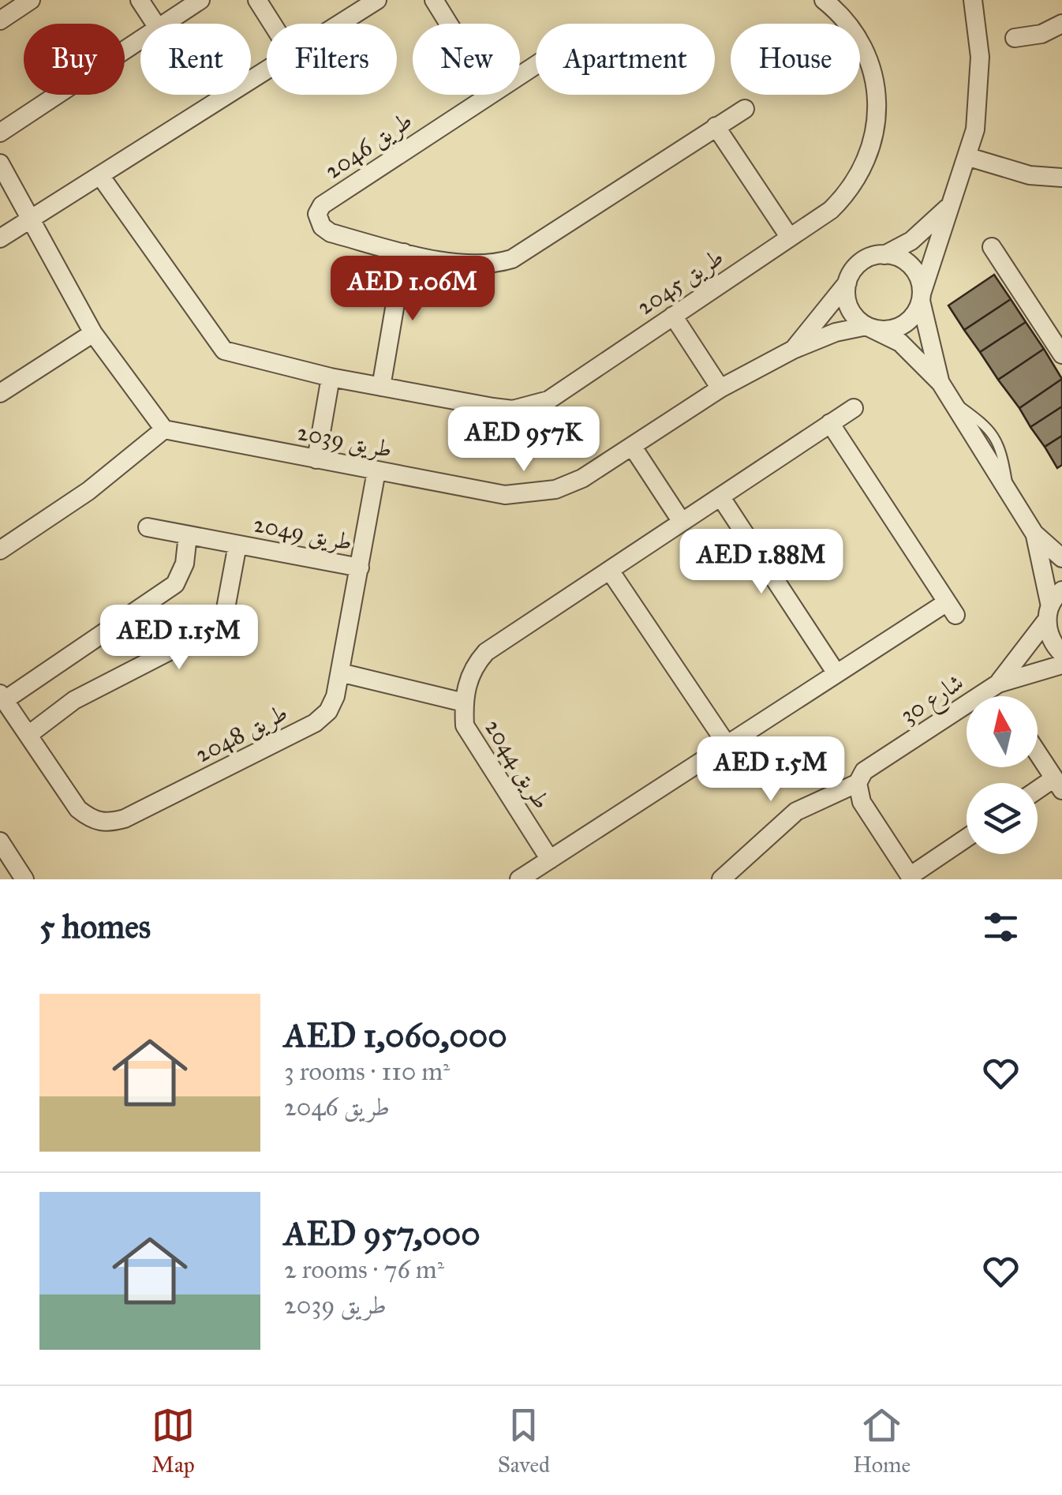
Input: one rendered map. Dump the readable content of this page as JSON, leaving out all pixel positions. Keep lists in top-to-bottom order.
{
  "streets": {
    "street": [
      "طريق 2046",
      "طريق 2045",
      "طريق 2039",
      "طريق 2049",
      "شارع 30",
      "طريق 2048",
      "طريق 2044"
    ]
  },
  "crossings": [
    ["طريق 2039", "طريق 2048"],
    ["طريق 2049", "طريق 2048"]
  ],
  "north": "top",
  "page": {
    "chip": [
      "Buy",
      "Rent",
      "Filters",
      "New",
      "Apartment",
      "House"
    ],
    "price": [
      "AED 1.06M",
      "AED 957K",
      "AED 1.88M",
      "AED 1.15M",
      "AED 1.5M"
    ],
    "heading": "5 homes",
    "list": [
      {
        "name": "AED 1,060,000",
        "note": "3 rooms · 110 m² · طريق 2046"
      },
      {
        "name": "AED 957,000",
        "note": "2 rooms · 76 m² · طريق 2039"
      }
    ],
    "tabs": ["Map", "Saved", "Home"]
  }
}
